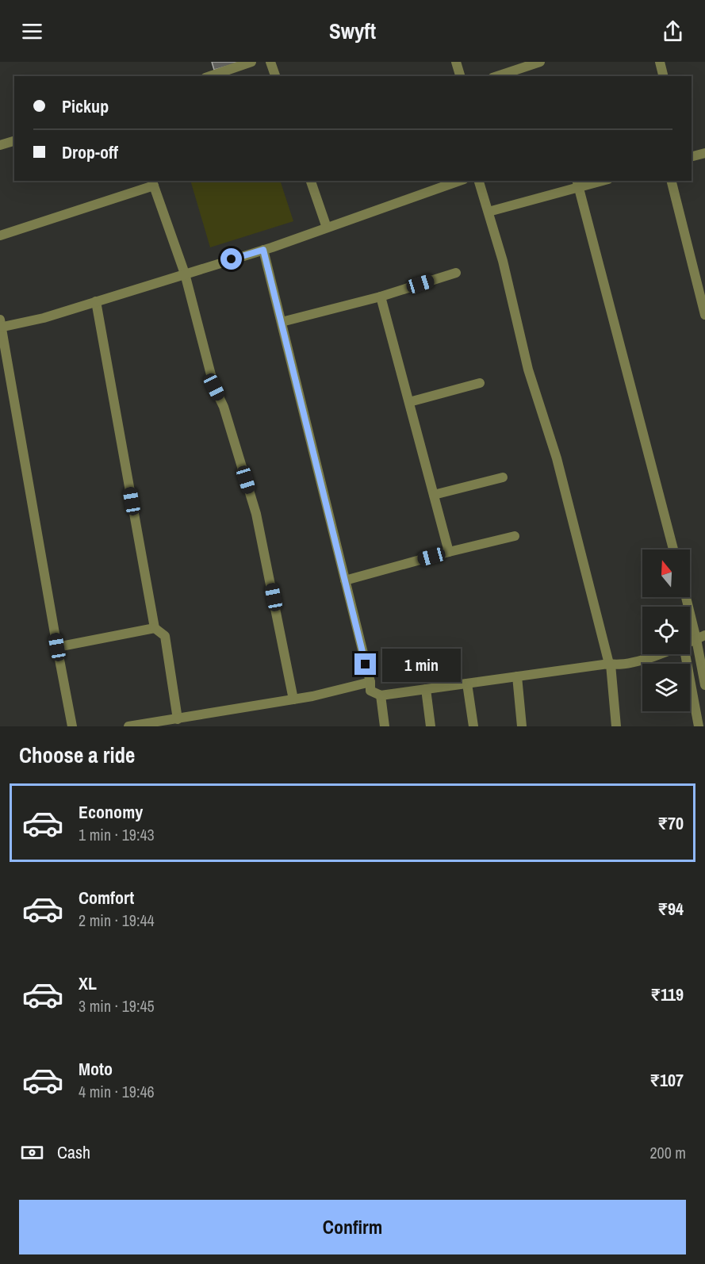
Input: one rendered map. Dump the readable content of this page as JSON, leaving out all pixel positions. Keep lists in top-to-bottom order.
{
  "north": "top",
  "page": {
    "header": "Swyft",
    "banner": ["Pickup", "Drop-off"],
    "bubble": "1 min",
    "heading": "Choose a ride",
    "list": [
      {
        "name": "Economy",
        "note": "1 min · 19:43",
        "value": "₹70"
      },
      {
        "name": "Comfort",
        "note": "2 min · 19:44",
        "value": "₹94"
      },
      {
        "name": "XL",
        "note": "3 min · 19:45",
        "value": "₹119"
      },
      {
        "name": "Moto",
        "note": "4 min · 19:46",
        "value": "₹107"
      }
    ],
    "pay": ["Cash", "200 m"],
    "buttons": "Confirm"
  }
}
